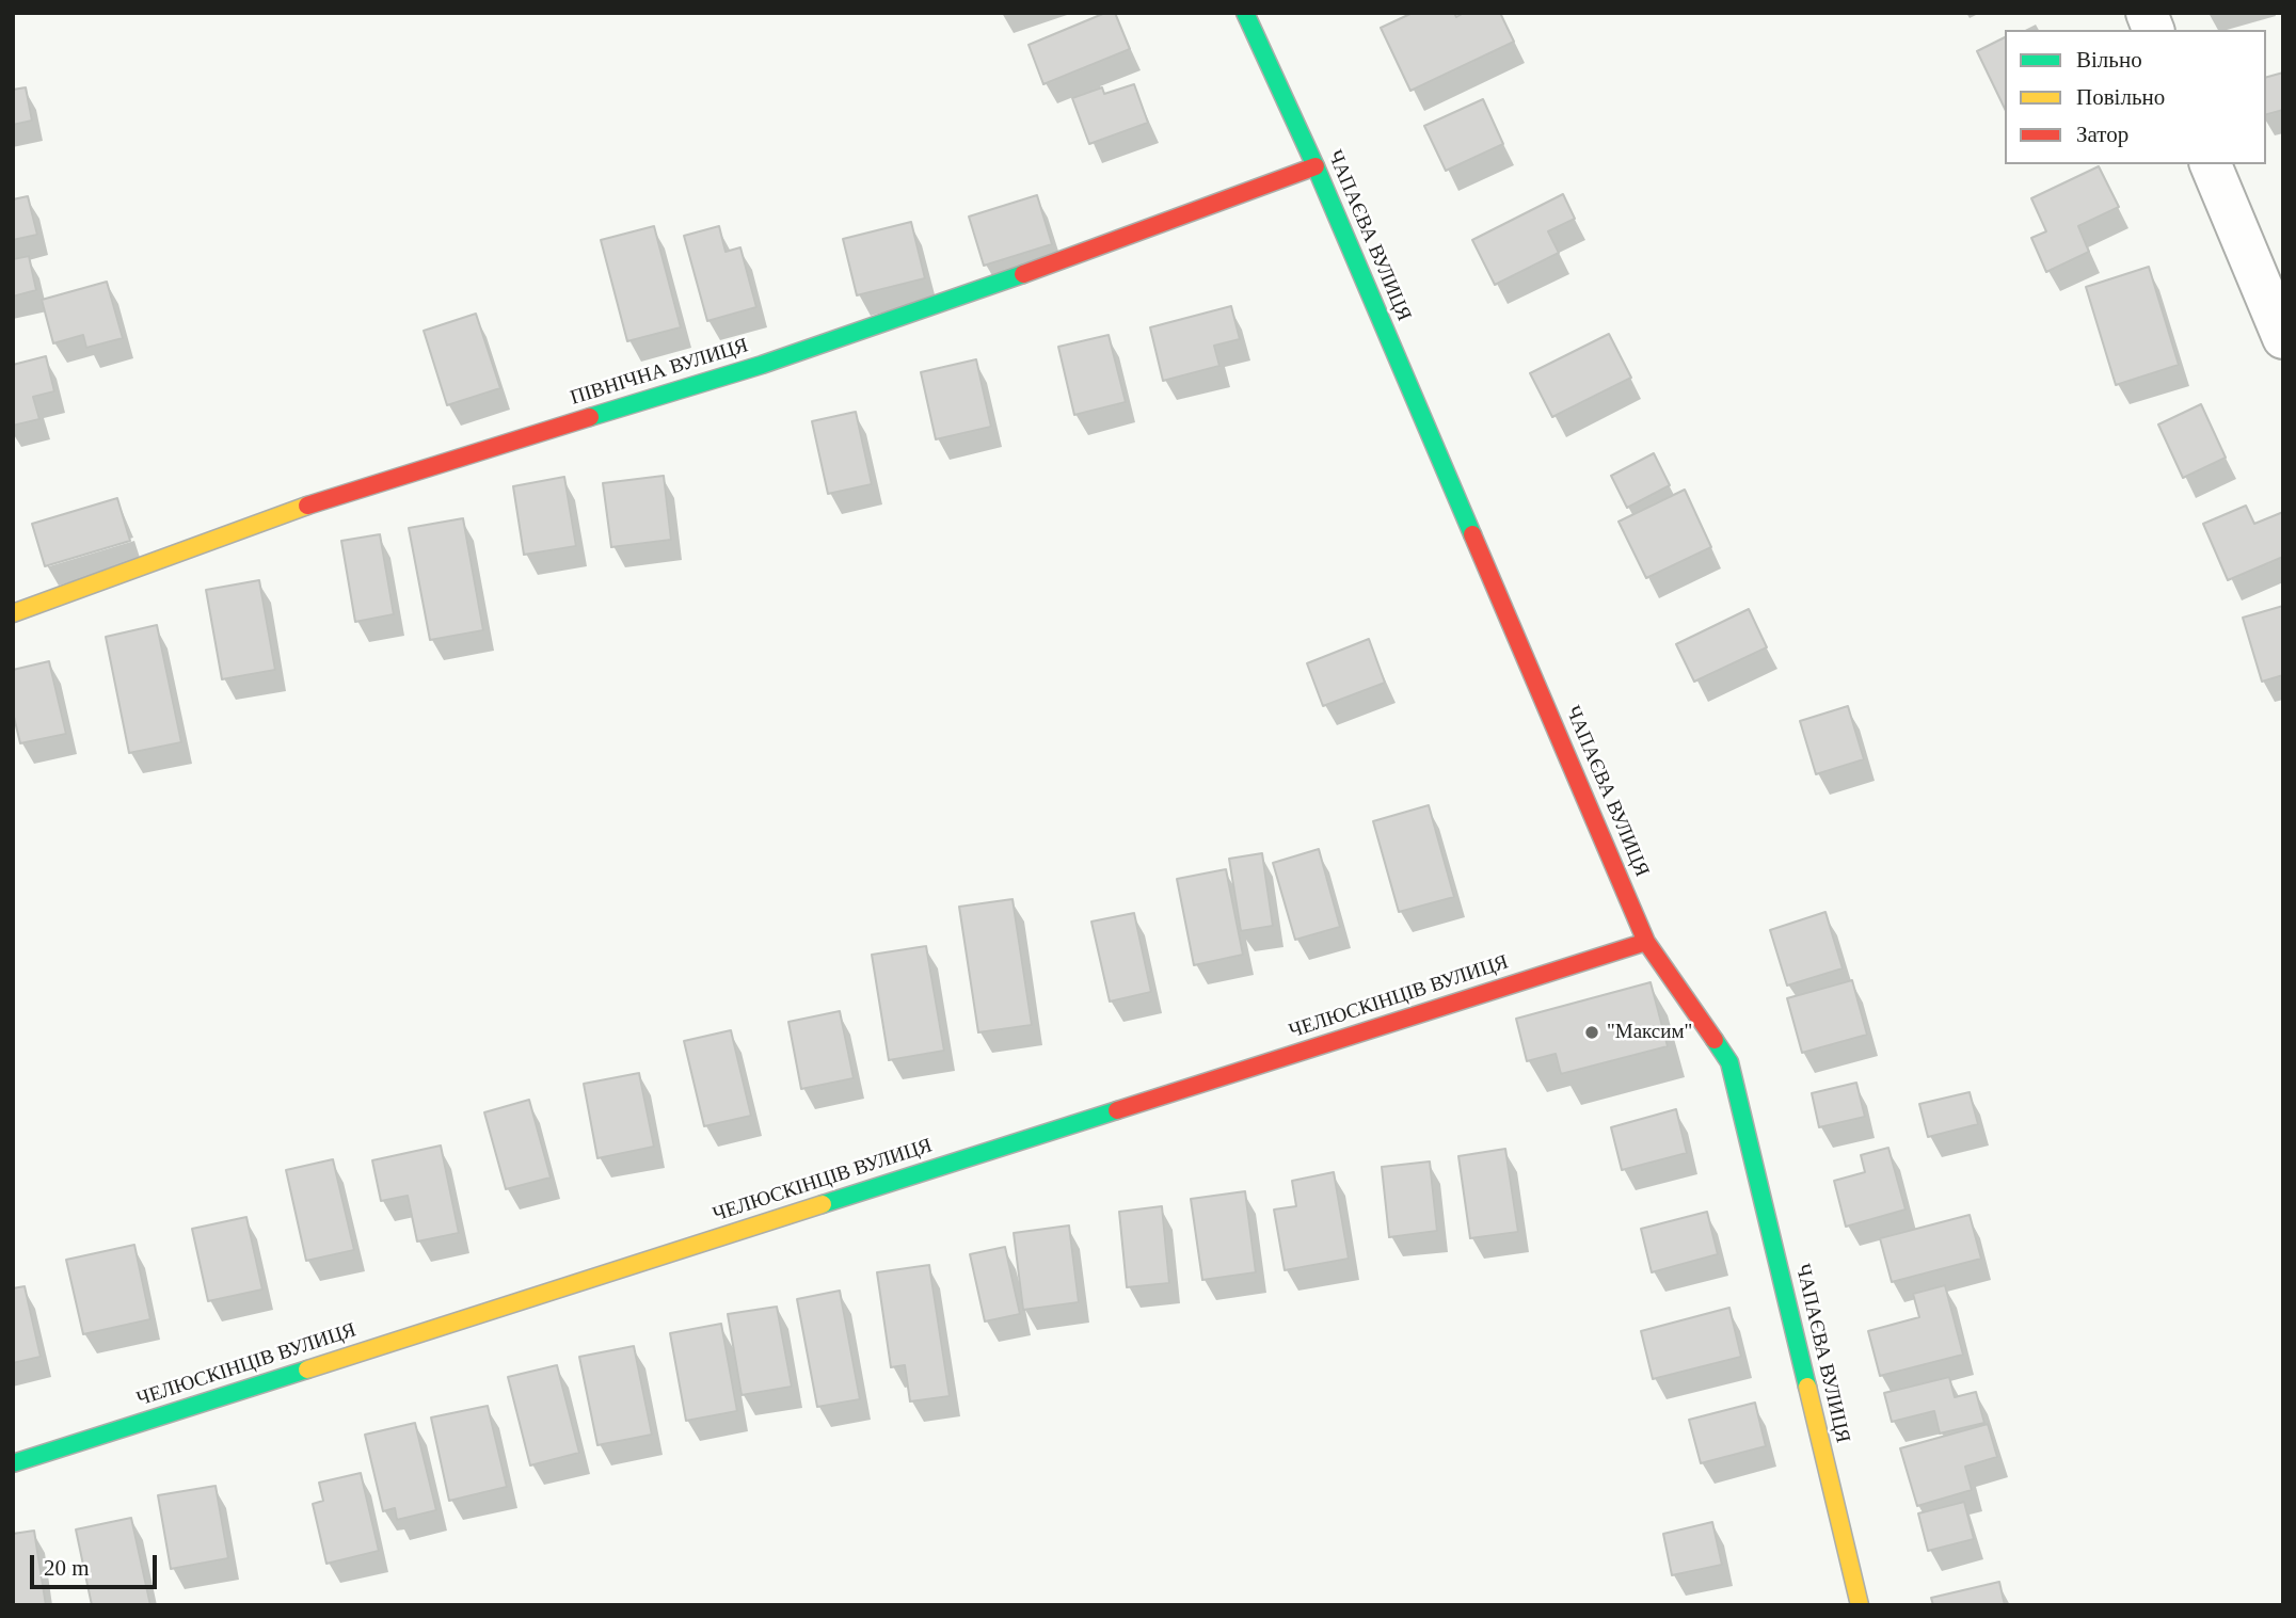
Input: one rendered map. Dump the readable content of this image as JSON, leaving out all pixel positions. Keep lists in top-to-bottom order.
{
  "streets": {
    "street": ["ЧАПАЄВА ВУЛИЦЯ", "ПІВНІЧНА ВУЛИЦЯ", "ЧЕЛЮСКІНЦІВ ВУЛИЦЯ"]
  },
  "crossings": [
    ["ЧАПАЄВА ВУЛИЦЯ", "ПІВНІЧНА ВУЛИЦЯ"],
    ["ЧАПАЄВА ВУЛИЦЯ", "ЧЕЛЮСКІНЦІВ ВУЛИЦЯ"]
  ],
  "places": ["\"Максим\""],
  "legend": ["Вільно", "Повільно", "Затор"],
  "scale_bar": "20 m"
}
